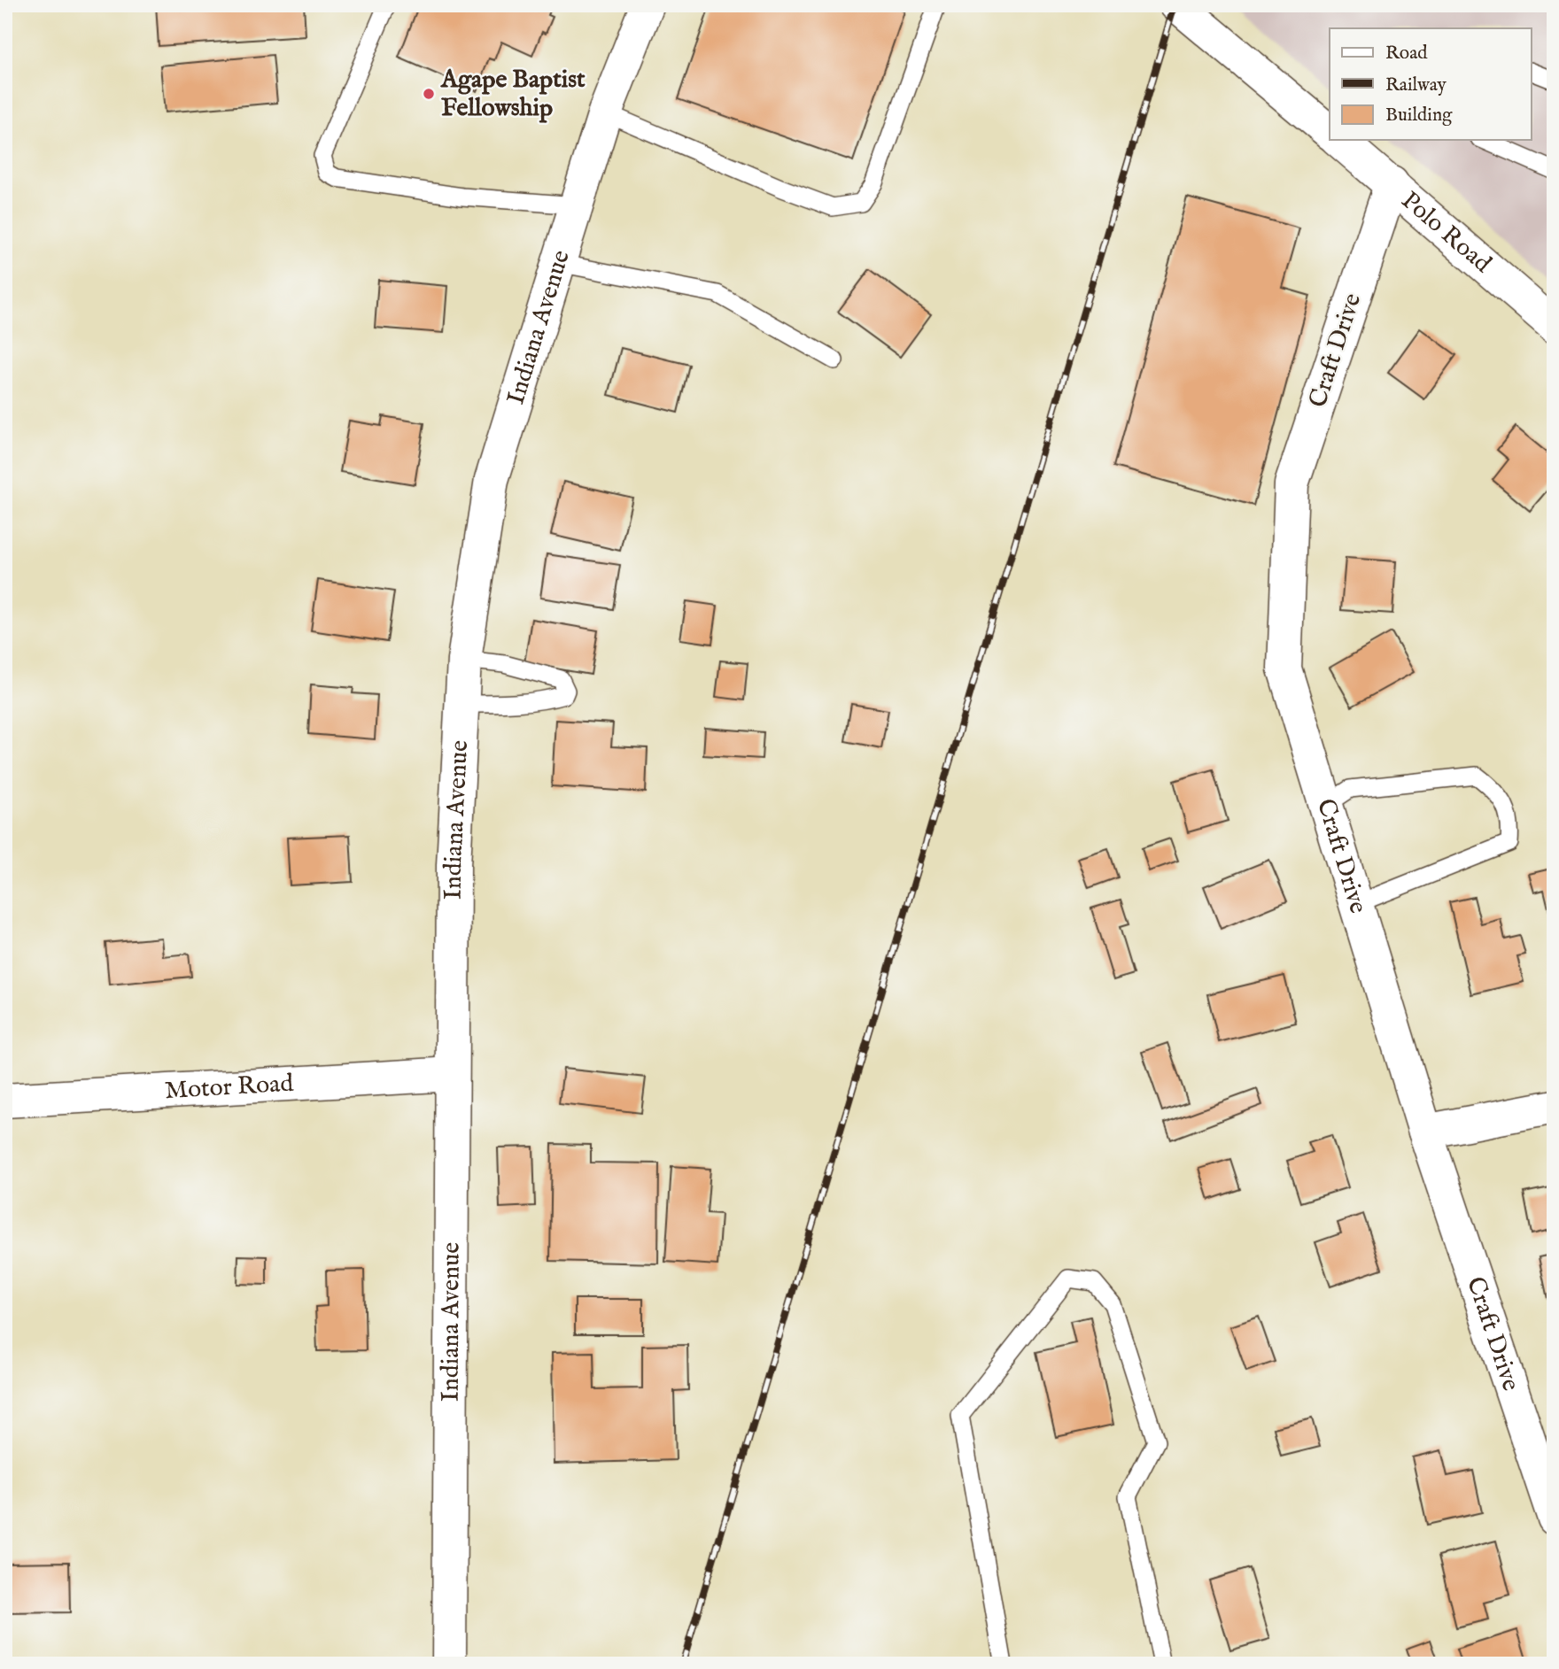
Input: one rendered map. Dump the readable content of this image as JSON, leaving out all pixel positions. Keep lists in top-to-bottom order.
{
  "streets": {
    "main road": [
      "Polo Road",
      "Indiana Avenue",
      "Craft Drive",
      "Motor Road"
    ]
  },
  "crossings": [
    ["Polo Road", "Craft Drive"],
    ["Indiana Avenue", "Motor Road"]
  ],
  "places": ["Agape Baptist Fellowship"],
  "legend": ["Road", "Railway", "Building"]
}
